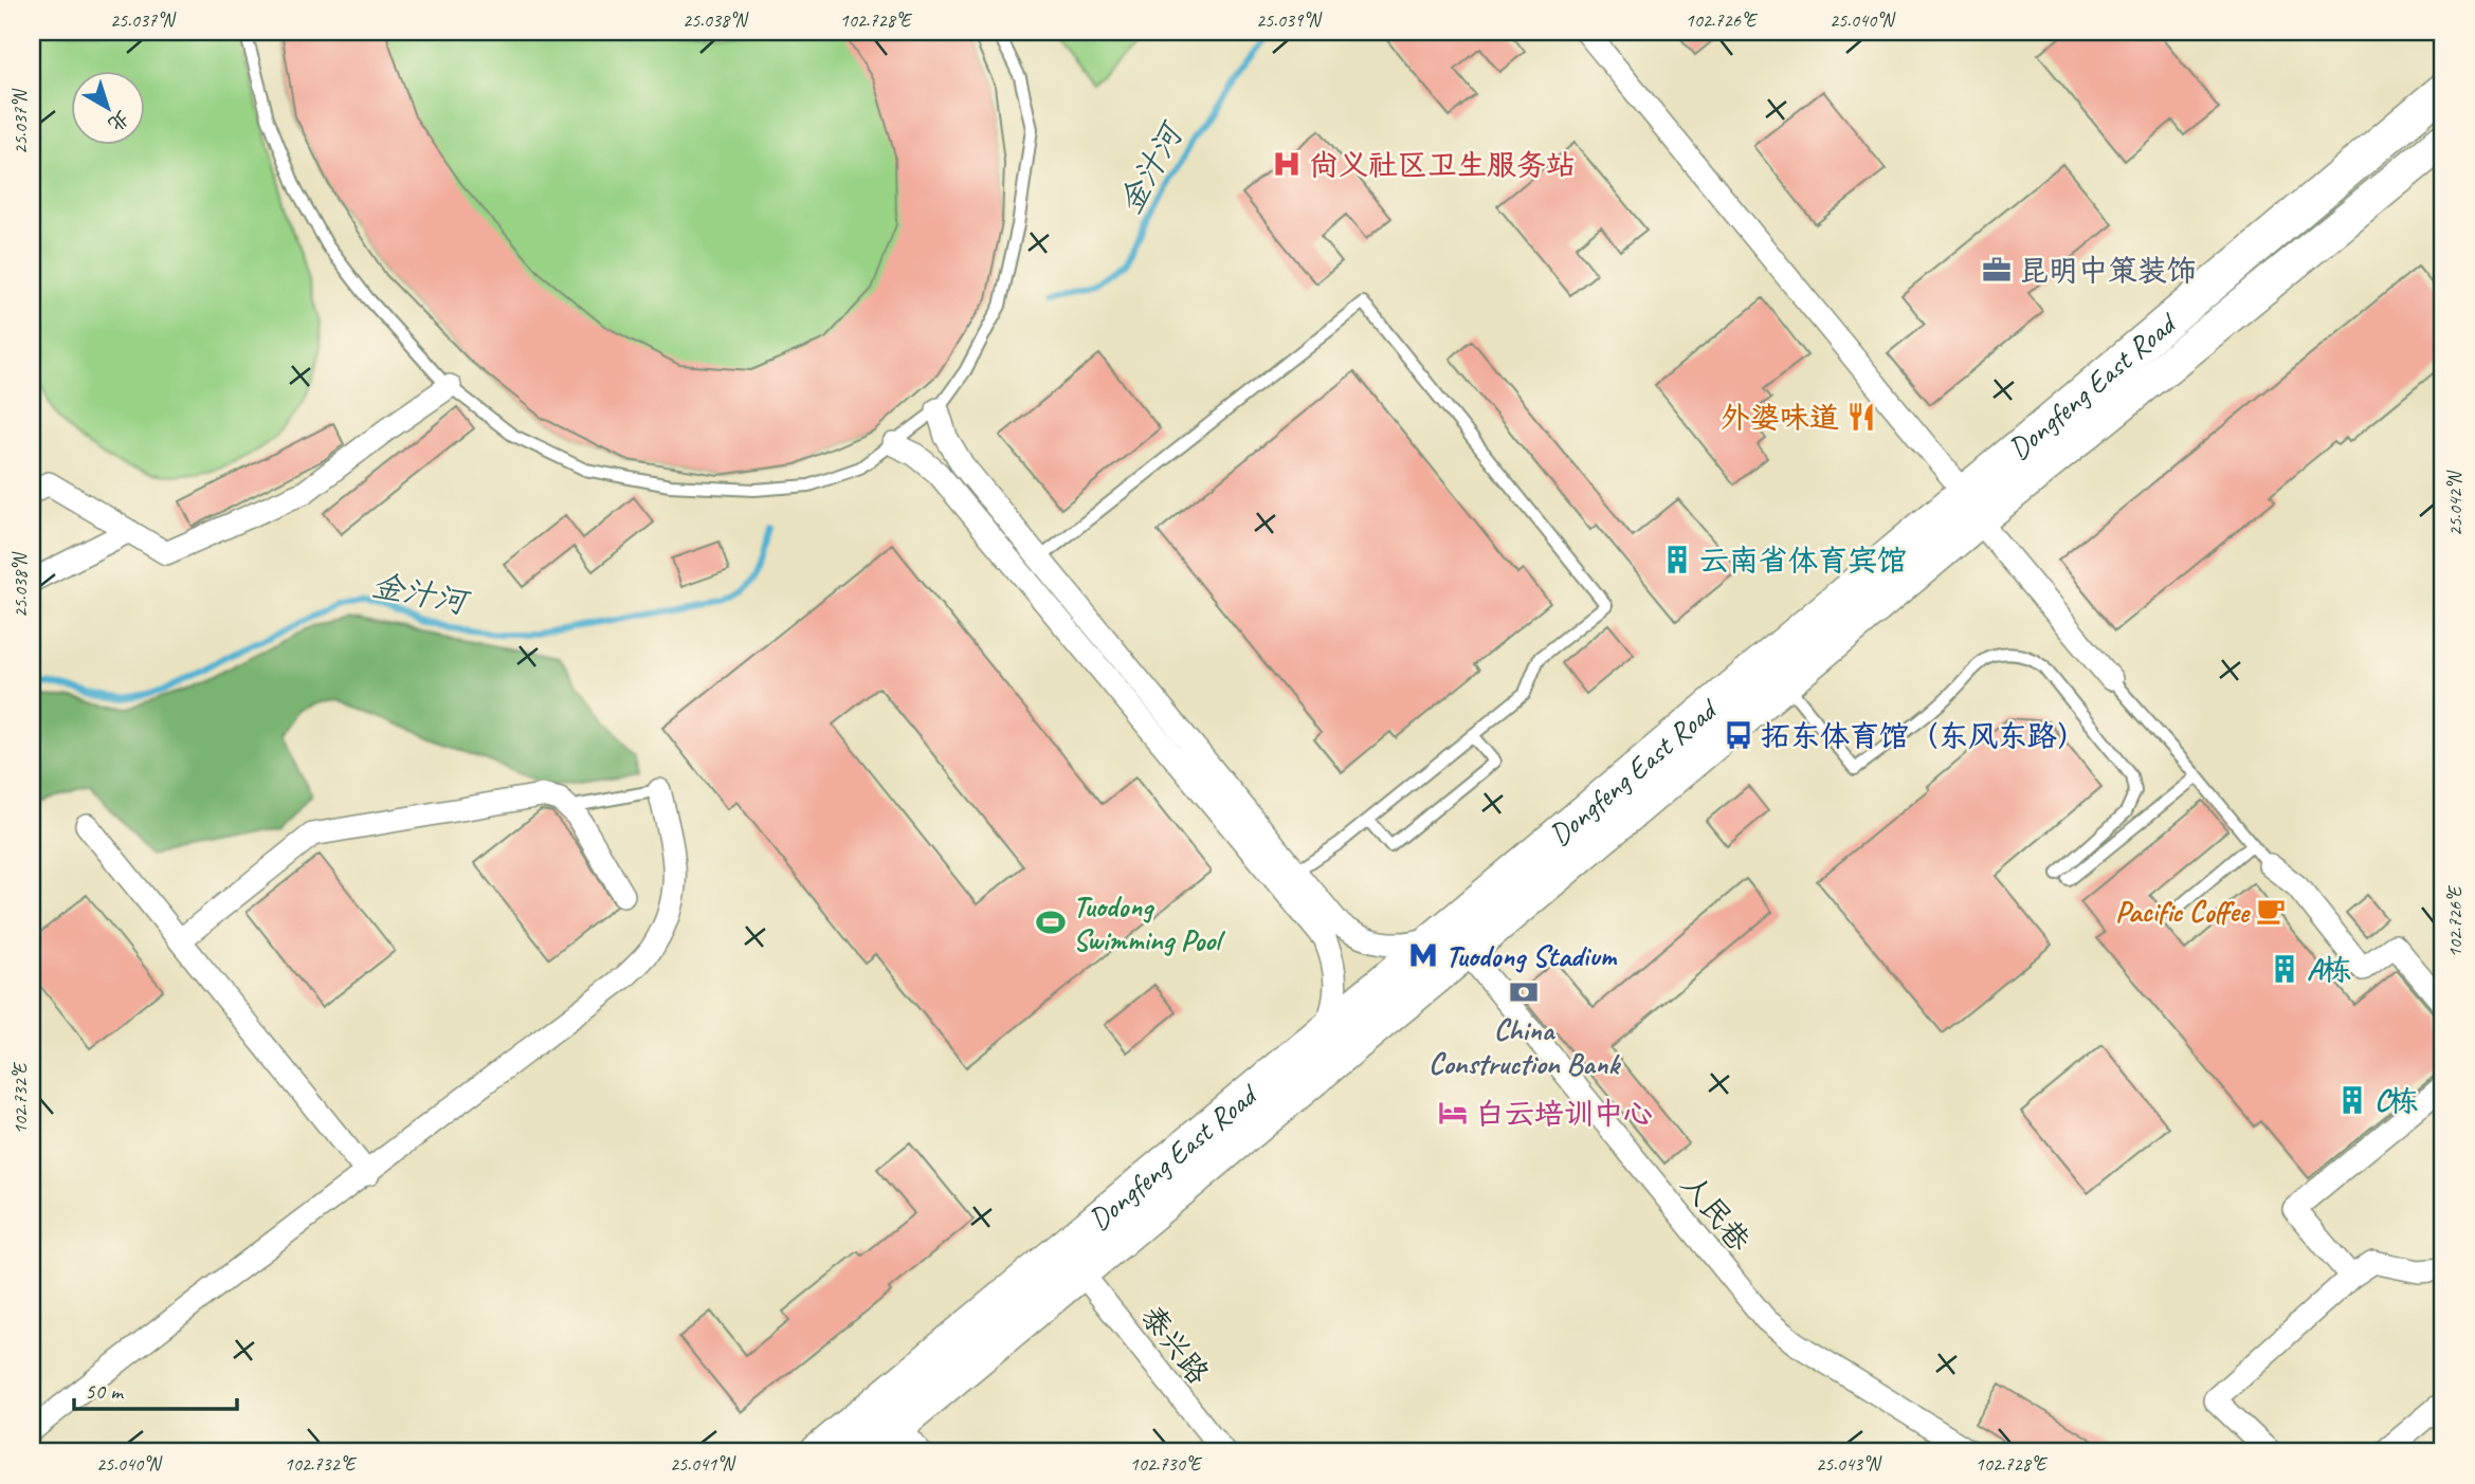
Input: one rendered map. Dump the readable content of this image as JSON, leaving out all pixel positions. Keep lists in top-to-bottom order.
{
  "streets": {
    "main road": ["Dongfeng East Road"],
    "street": ["人民巷", "泰兴路"]
  },
  "crossings": [
    ["Dongfeng East Road", "人民巷"],
    ["Dongfeng East Road", "泰兴路"]
  ],
  "water": ["金汁河"],
  "places": {
    "hospital": ["尚义社区卫生服务站"],
    "office": ["昆明中策装饰"],
    "restaurant": ["外婆味道"],
    "building": ["云南省体育宾馆", "A栋", "C栋"],
    "bus stop": ["拓东体育馆（东风东路）"],
    "cafe": ["Pacific Coffee"],
    "sports": ["Tuodong Swimming Pool"],
    "metro station": ["Tuodong Stadium"],
    "bank": ["China Construction Bank"],
    "hotel": ["白云培训中心"]
  },
  "scale_bar": "50 m",
  "north": "bottom right",
  "coordinates": [
    "25.037°N",
    "25.038°N",
    "102.728°E",
    "25.039°N",
    "102.726°E",
    "25.040°N",
    "25.042°N",
    "102.732°E",
    "25.041°N",
    "102.730°E",
    "25.043°N"
  ]
}
